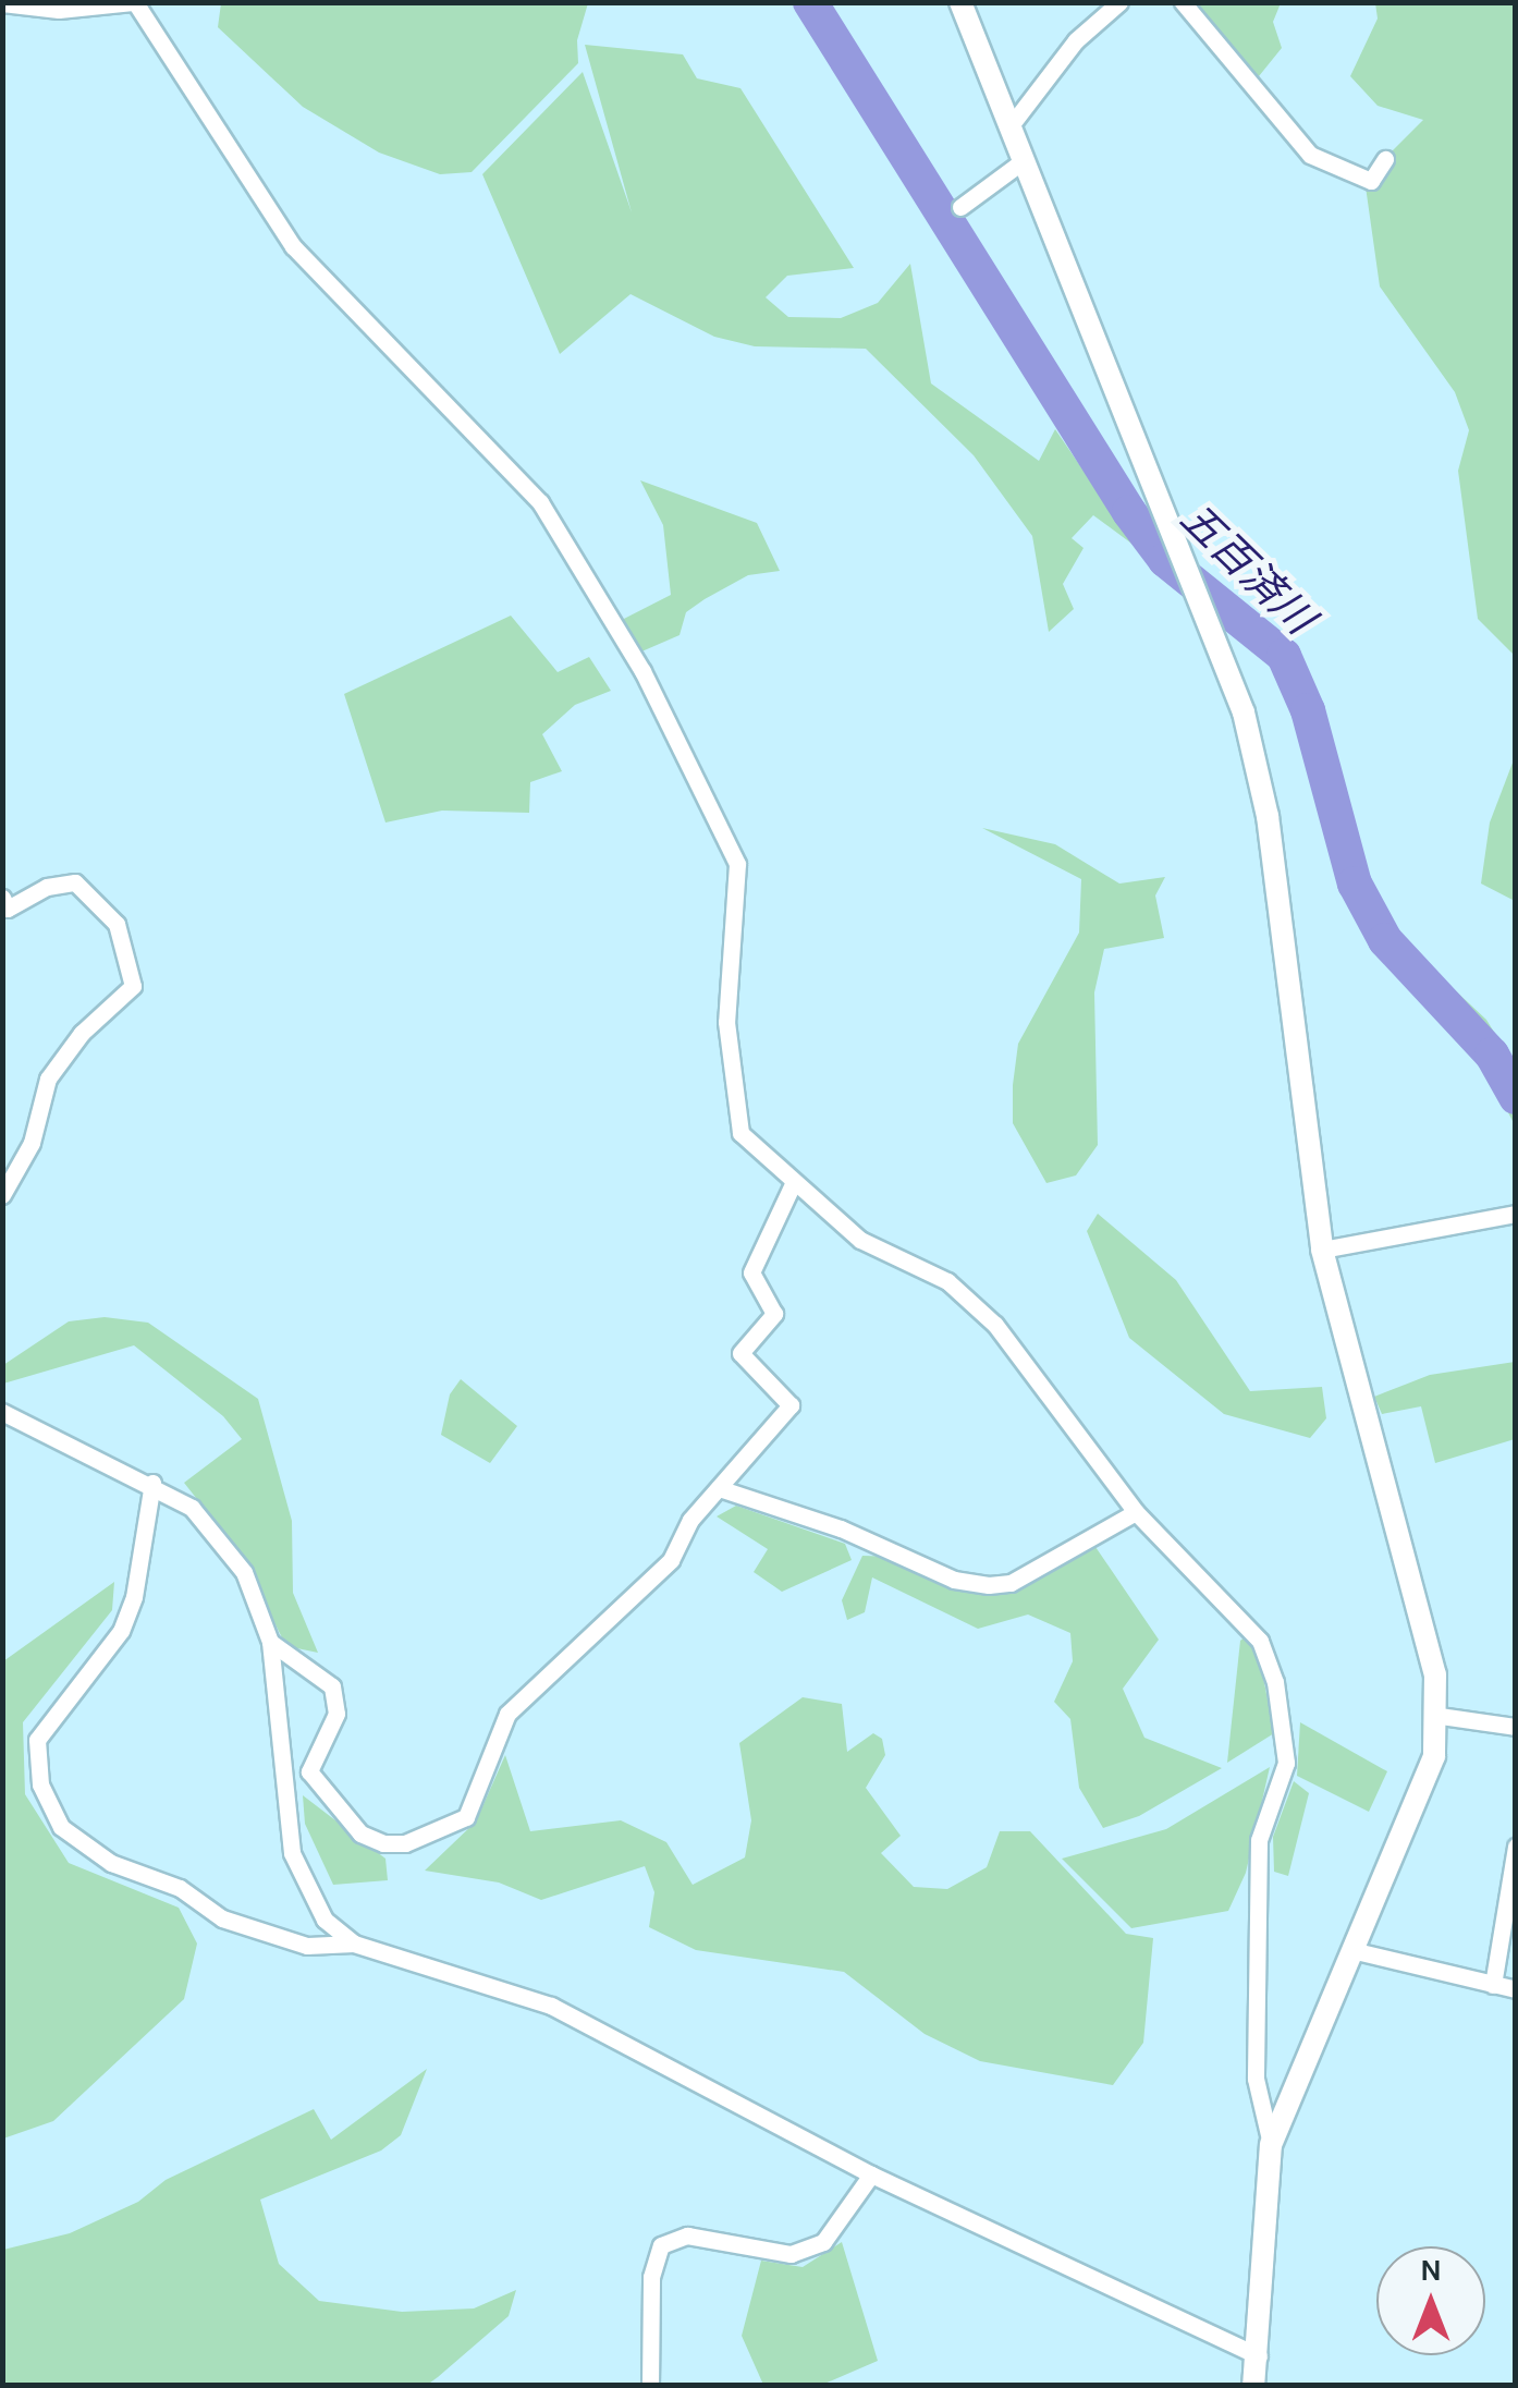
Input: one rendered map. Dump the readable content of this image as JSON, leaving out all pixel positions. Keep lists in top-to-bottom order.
{
  "water": ["五百済川"],
  "north": "top"
}
